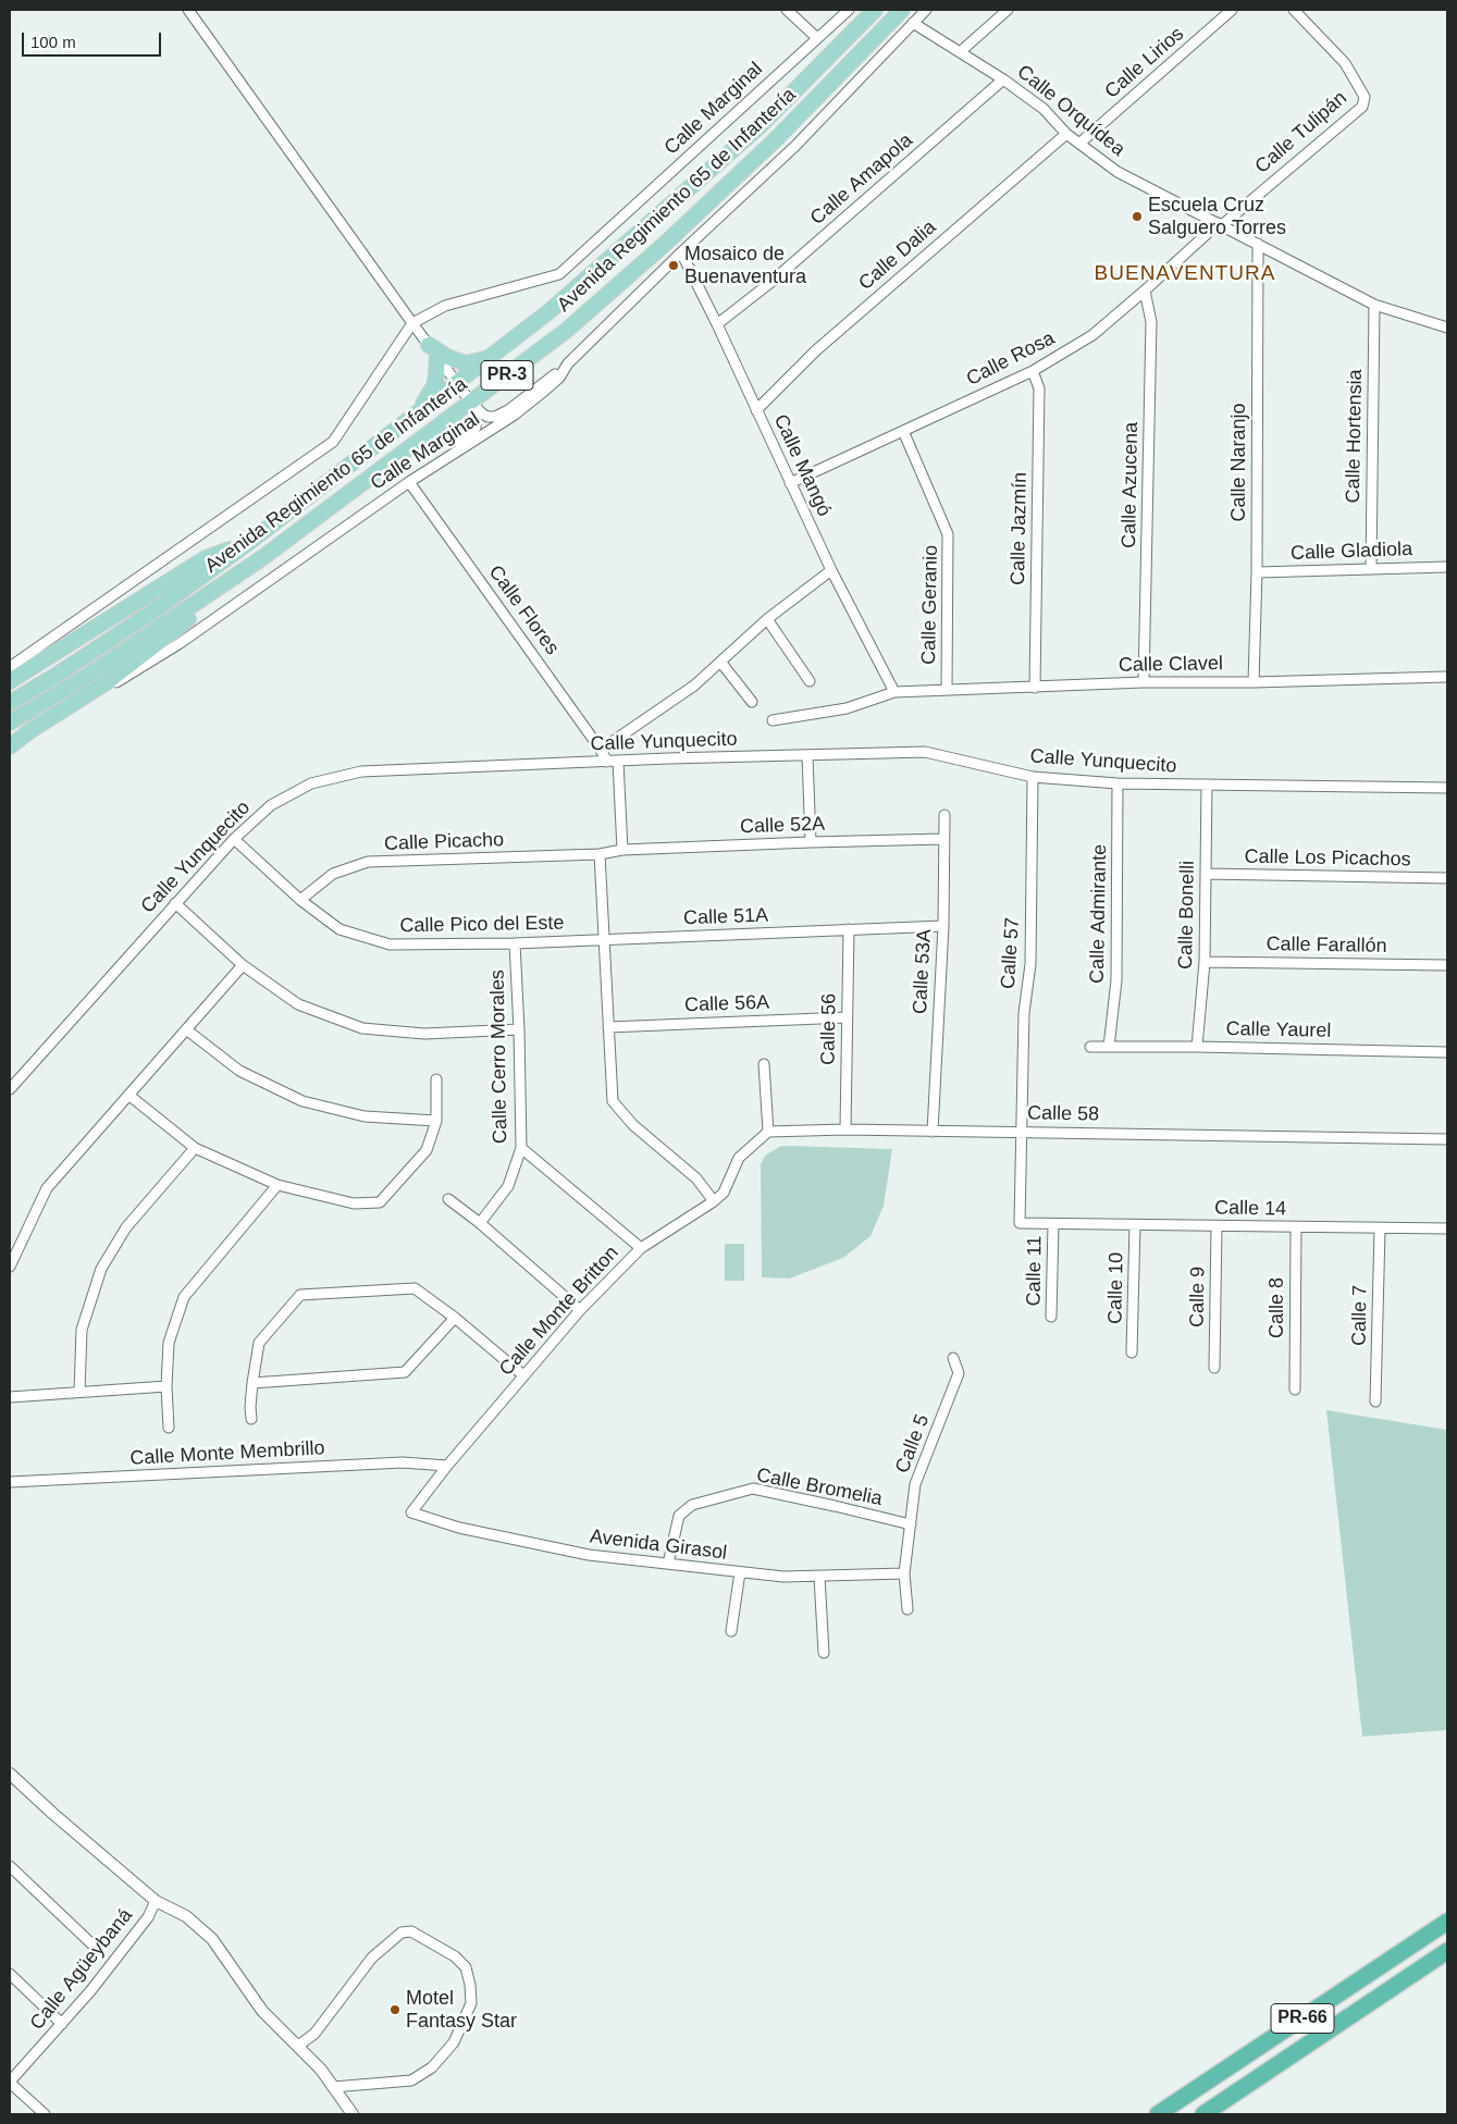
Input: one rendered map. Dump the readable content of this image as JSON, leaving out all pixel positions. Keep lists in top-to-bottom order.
{
  "streets": {
    "highway": ["PR-66"],
    "main road": ["Avenida Regimiento 65 de Infantería", "PR-3"],
    "street": [
      "Calle Lirios",
      "Calle Marginal",
      "Calle Orquídea",
      "Calle Tulipán",
      "Calle Amapola",
      "Calle Dalia",
      "Calle Rosa",
      "Calle Hortensia",
      "Calle Naranjo",
      "Calle Mangó",
      "Calle Azucena",
      "Calle Jazmín",
      "Calle Gladiola",
      "Calle Geranio",
      "Calle Flores",
      "Calle Clavel",
      "Calle Yunquecito",
      "Calle 52A",
      "Calle Picacho",
      "Calle Los Picachos",
      "Calle Admirante",
      "Calle Bonelli",
      "Calle 51A",
      "Calle Pico del Este",
      "Calle Farallón",
      "Calle 57",
      "Calle 53A",
      "Calle 56A",
      "Calle 56",
      "Calle Yaurel",
      "Calle Cerro Morales",
      "Calle 58",
      "Calle 14",
      "Calle 11",
      "Calle 10",
      "Calle 9",
      "Calle 8",
      "Calle Monte Britton",
      "Calle 7",
      "Calle 5",
      "Calle Monte Membrillo",
      "Calle Bromelia",
      "Avenida Girasol",
      "Calle Agüeybaná"
    ]
  },
  "crossings": [
    ["Calle Lirios", "Calle Orquídea"],
    ["Calle Marginal", "Calle Orquídea"],
    ["Calle Marginal", "Calle Mangó"],
    ["Calle Marginal", "Calle Flores"],
    ["Calle Orquídea", "Calle Tulipán"],
    ["Calle Orquídea", "Calle Amapola"],
    ["Calle Orquídea", "Calle Dalia"],
    ["Calle Orquídea", "Calle Rosa"],
    ["Calle Orquídea", "Calle Hortensia"],
    ["Calle Orquídea", "Calle Naranjo"],
    ["Calle Tulipán", "Calle Rosa"],
    ["Calle Amapola", "Calle Mangó"],
    ["Calle Dalia", "Calle Mangó"],
    ["Calle Rosa", "Calle Mangó"],
    ["Calle Rosa", "Calle Azucena"],
    ["Calle Rosa", "Calle Jazmín"],
    ["Calle Rosa", "Calle Geranio"],
    ["Calle Hortensia", "Calle Gladiola"],
    ["Calle Naranjo", "Calle Gladiola"],
    ["Calle Naranjo", "Calle Clavel"],
    ["Calle Mangó", "Calle Clavel"],
    ["Calle Azucena", "Calle Clavel"],
    ["Calle Jazmín", "Calle Clavel"],
    ["Calle Geranio", "Calle Clavel"],
    ["Calle Flores", "Calle Yunquecito"],
    ["Calle Yunquecito", "Calle Admirante"],
    ["Calle Yunquecito", "Calle Bonelli"],
    ["Calle Yunquecito", "Calle Pico del Este"],
    ["Calle Yunquecito", "Calle 57"],
    ["Calle 52A", "Calle Picacho"],
    ["Calle 52A", "Calle 53A"],
    ["Calle Picacho", "Calle Pico del Este"],
    ["Calle Los Picachos", "Calle Bonelli"],
    ["Calle Admirante", "Calle Yaurel"],
    ["Calle Bonelli", "Calle Farallón"],
    ["Calle Bonelli", "Calle Yaurel"],
    ["Calle 51A", "Calle Pico del Este"],
    ["Calle 51A", "Calle 53A"],
    ["Calle 51A", "Calle 56"],
    ["Calle Pico del Este", "Calle Cerro Morales"],
    ["Calle 57", "Calle 58"],
    ["Calle 57", "Calle 14"],
    ["Calle 53A", "Calle 58"],
    ["Calle 56A", "Calle 56"],
    ["Calle 56", "Calle 58"],
    ["Calle 14", "Calle 11"],
    ["Calle 14", "Calle 10"],
    ["Calle 14", "Calle 9"],
    ["Calle 14", "Calle 8"],
    ["Calle 14", "Calle 7"],
    ["Calle Monte Britton", "Calle Monte Membrillo"],
    ["Calle Monte Britton", "Avenida Girasol"],
    ["Calle 5", "Calle Bromelia"],
    ["Calle 5", "Avenida Girasol"],
    ["Calle Bromelia", "Avenida Girasol"]
  ],
  "districts": ["BUENAVENTURA"],
  "places": ["Escuela Cruz Salguero Torres", "Mosaico de Buenaventura", "Motel Fantasy Star"],
  "scale_bar": "100 m"
}
